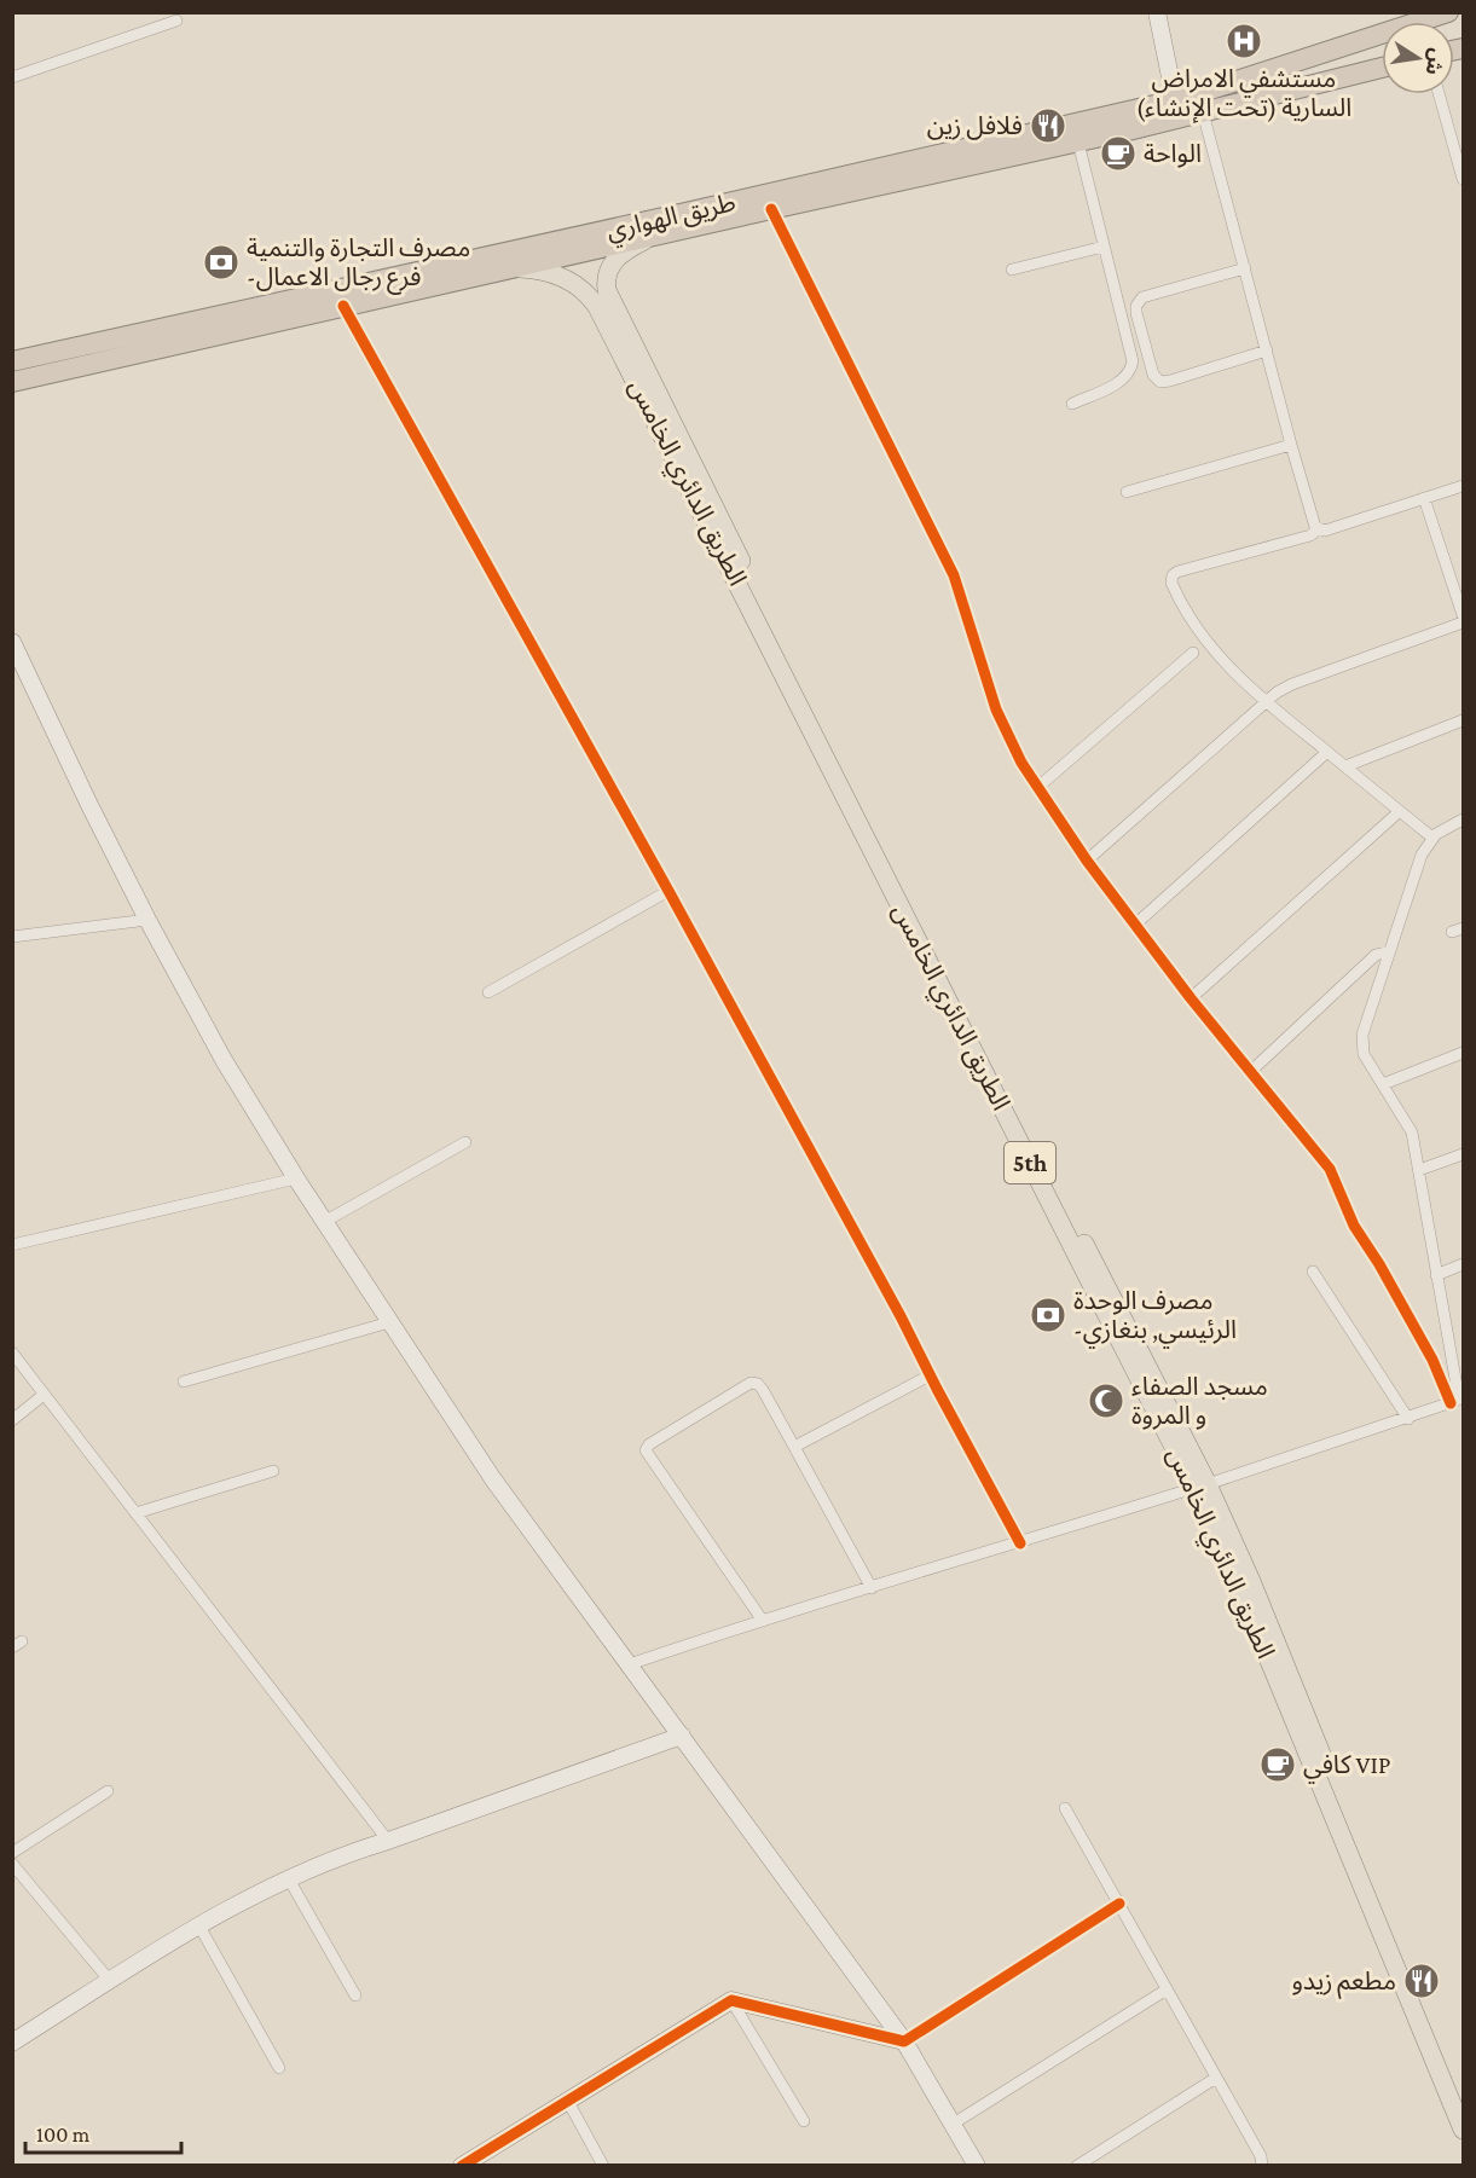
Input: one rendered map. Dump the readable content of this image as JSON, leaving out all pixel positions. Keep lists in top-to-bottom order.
{
  "streets": {
    "highway": ["طريق الهواري"],
    "main road": ["الطريق الدائري الخامس", "5th"]
  },
  "crossings": [
    ["طريق الهواري", "الطريق الدائري الخامس"]
  ],
  "places": {
    "hospital": ["مستشفي الامراض السارية (تحت الإنشاء)"],
    "restaurant": ["فلافل زين", "مطعم زيدو"],
    "cafe": ["الواحة", "كافي VIP"],
    "bank": ["مصرف التجارة والتنمية -فرع رجال الاعمال", "مصرف الوحدة -الرئيسي, بنغازي"],
    "mosque": ["مسجد الصفاء و المروة"]
  },
  "scale_bar": "100 m",
  "north": "right"
}
